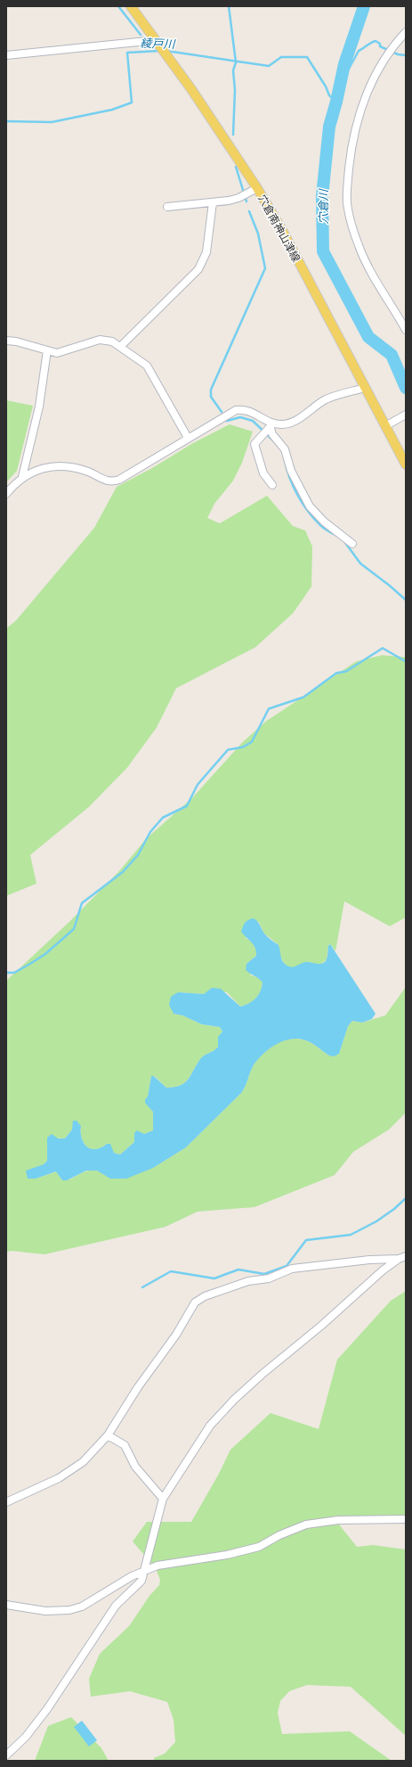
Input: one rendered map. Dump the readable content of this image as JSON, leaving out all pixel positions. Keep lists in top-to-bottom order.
{
  "streets": {
    "main road": ["穴倉南神山津線"]
  },
  "water": ["綾戸川", "穴倉川"]
}
